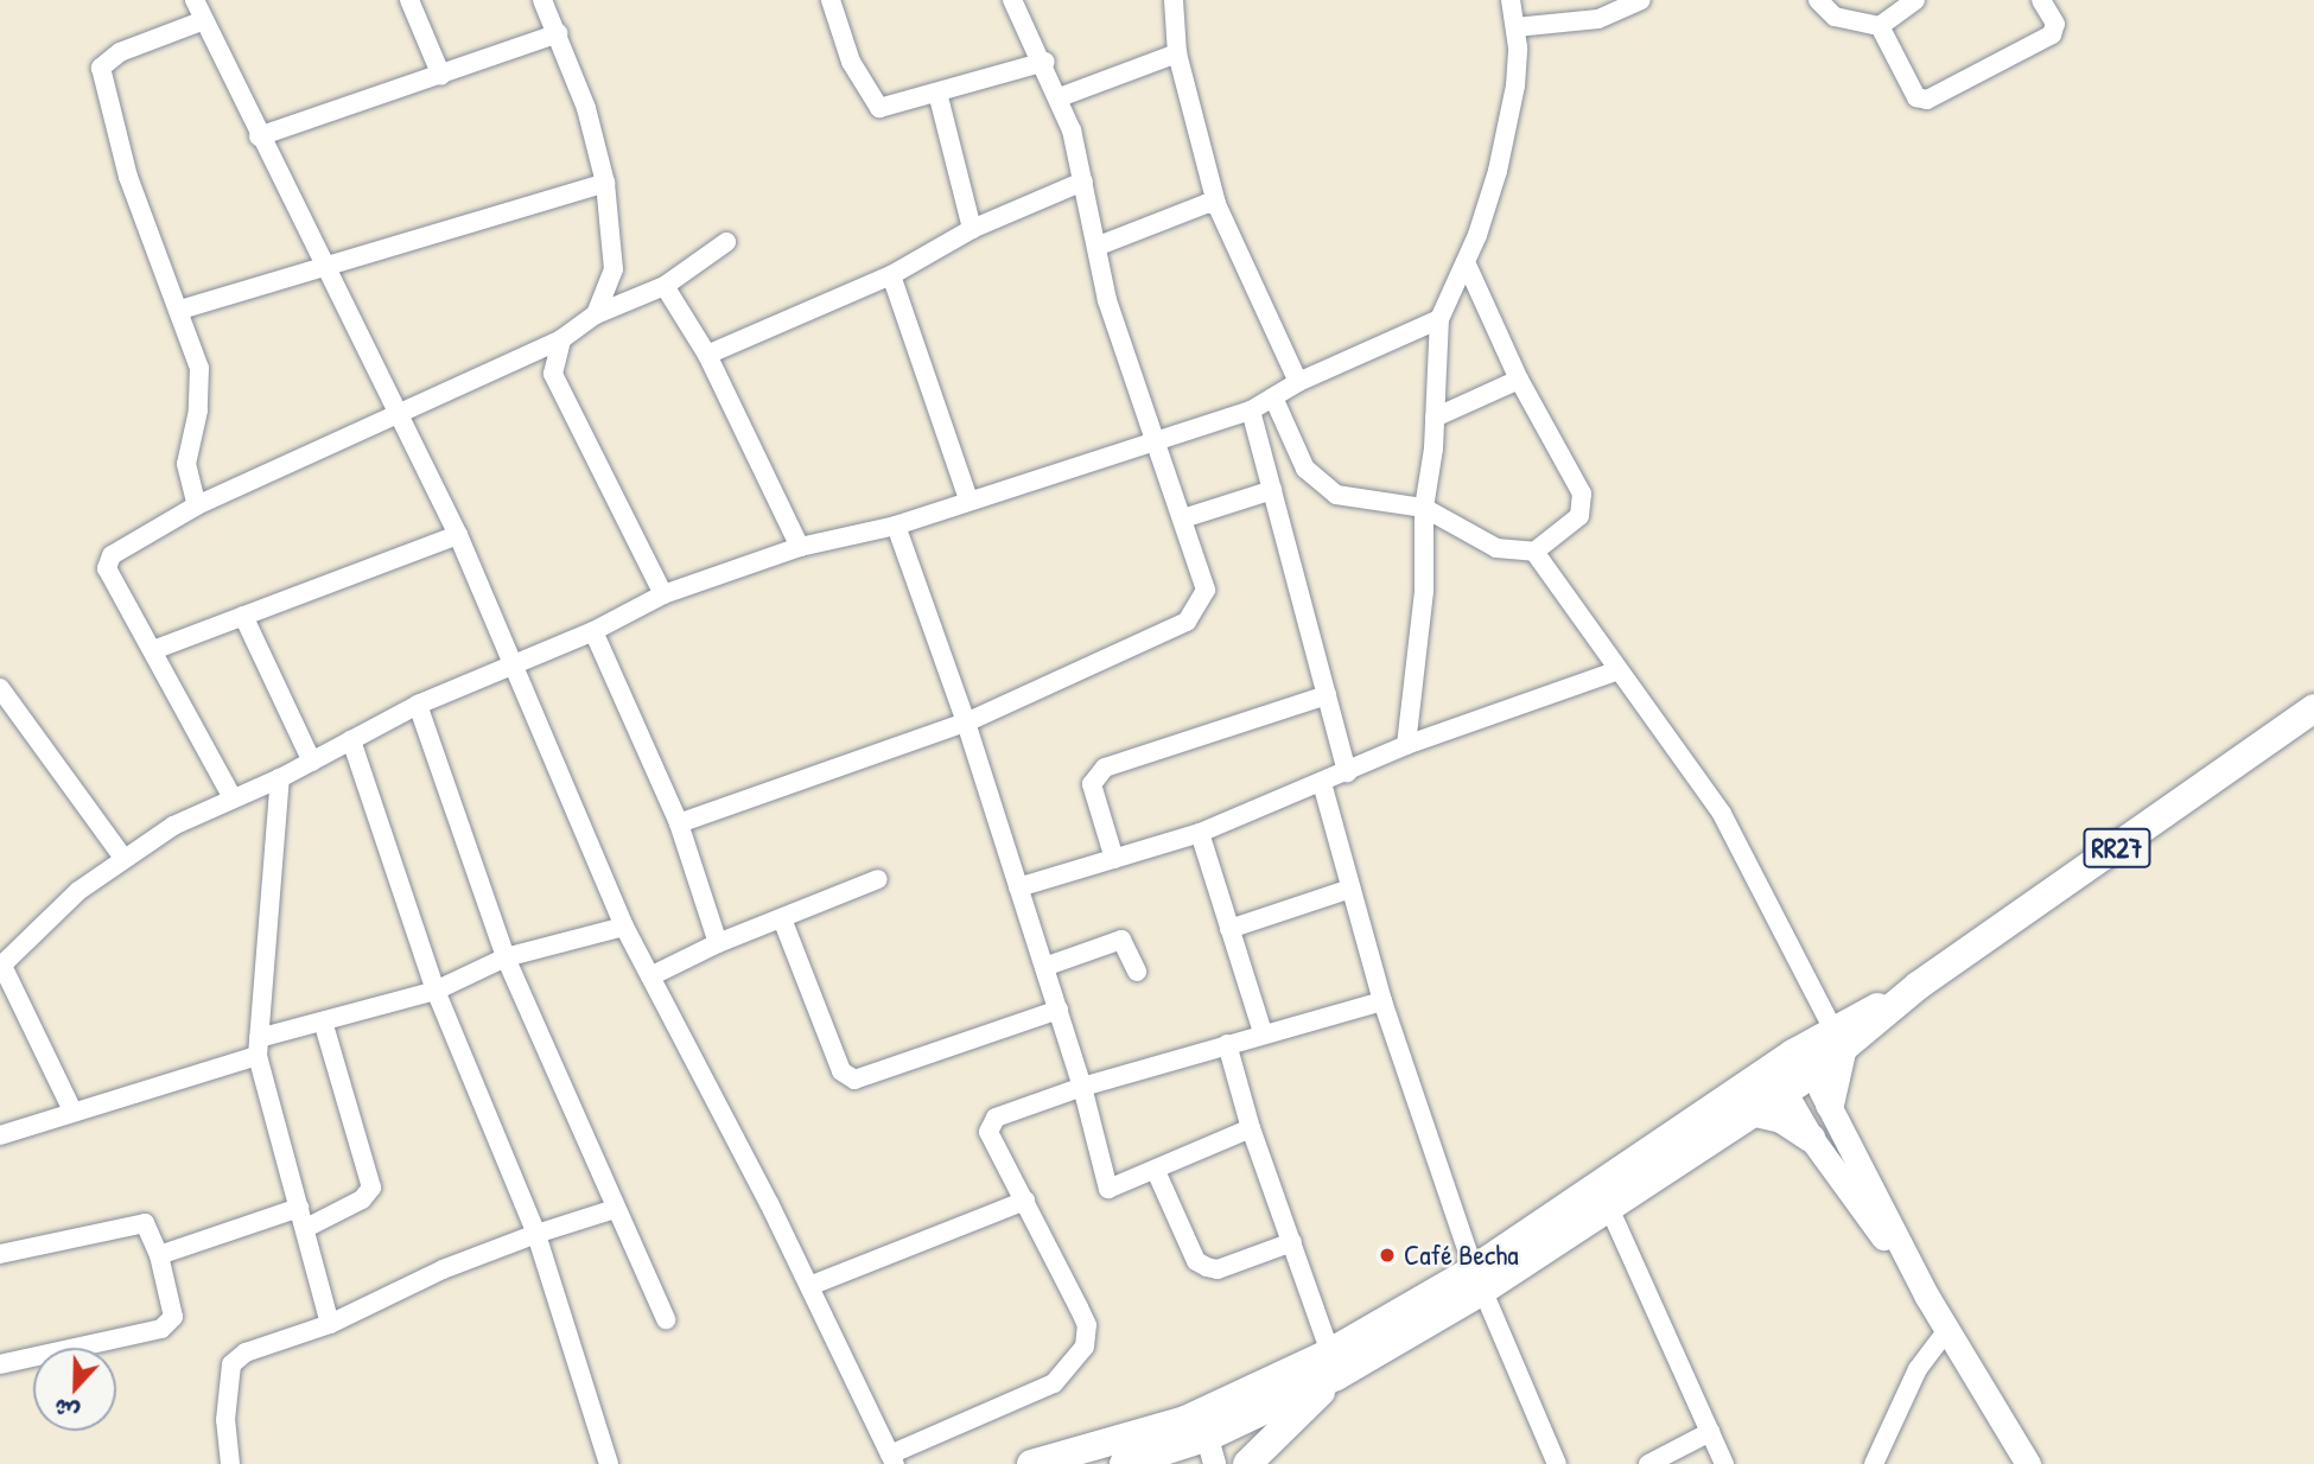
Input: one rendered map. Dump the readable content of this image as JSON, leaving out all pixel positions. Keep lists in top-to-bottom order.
{
  "streets": {
    "highway": ["RR27"]
  },
  "places": ["Café Becha"],
  "north": "bottom"
}
